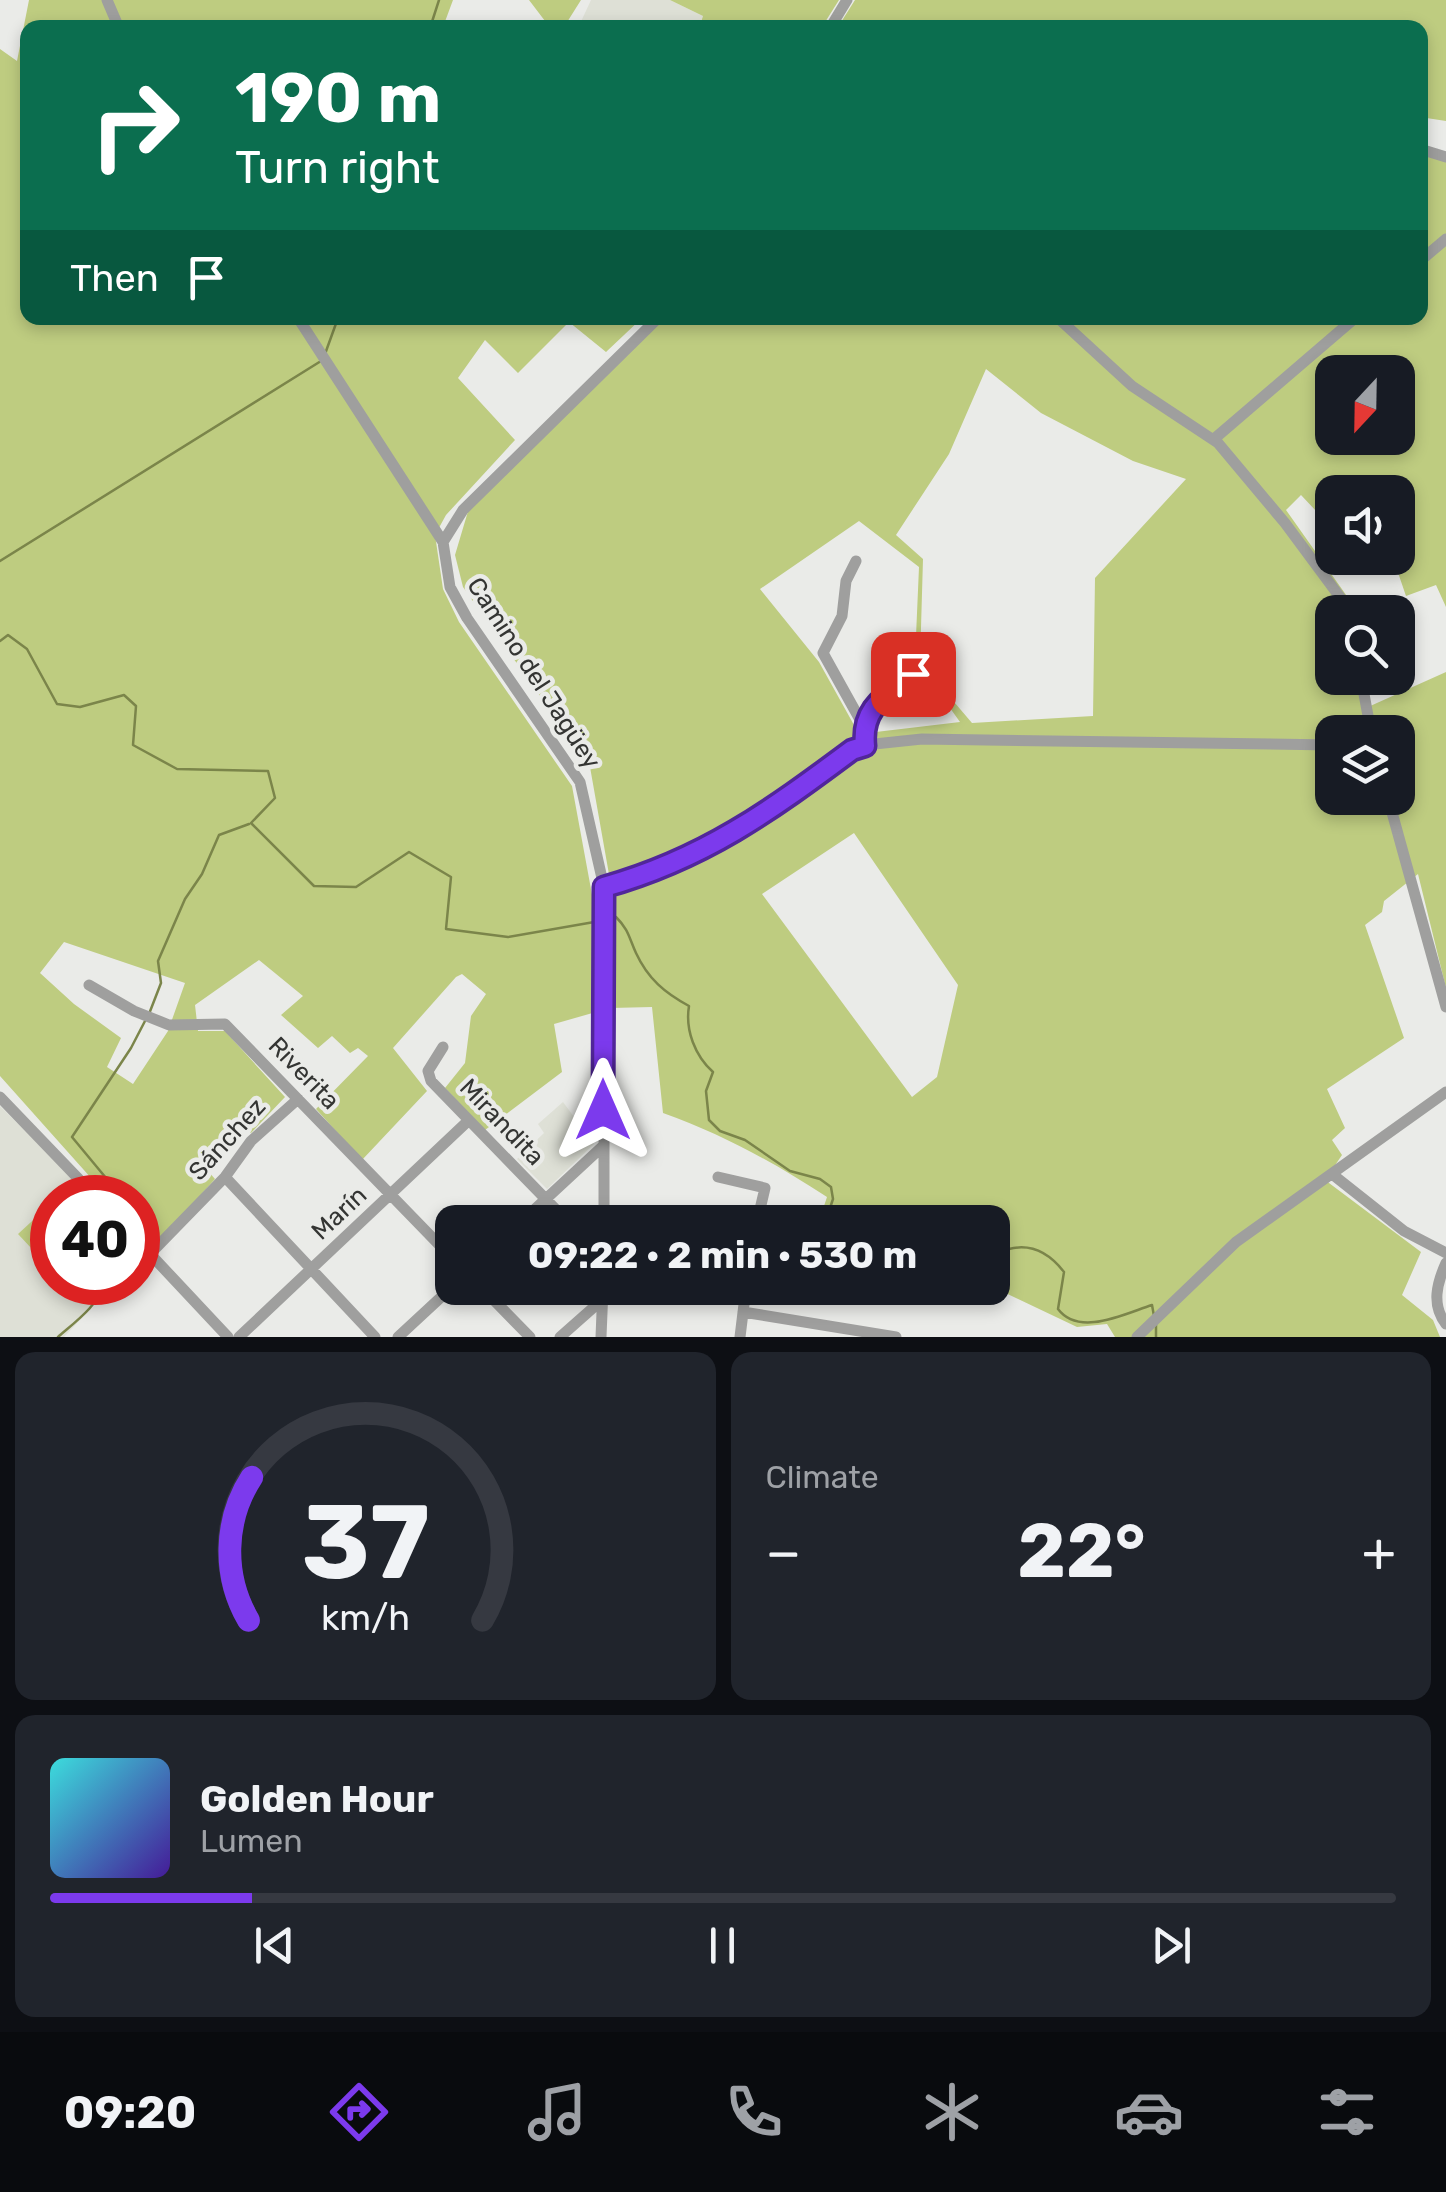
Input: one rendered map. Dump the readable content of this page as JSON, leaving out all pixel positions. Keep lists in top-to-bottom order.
{
  "streets": {
    "street": [
      "Camino del Jagüey",
      "Riverita",
      "Mirandita",
      "Sánchez",
      "Marín"
    ]
  },
  "crossings": [
    ["Riverita", "Sánchez"],
    ["Riverita", "Marín"],
    ["Mirandita", "Marín"]
  ],
  "north": "bottom",
  "page": {
    "turn": ["190 m", "Turn right"],
    "then": "Then",
    "limit": "40",
    "trip": "09:22 · 2 min · 530 m",
    "tile": "Climate",
    "heat": ["−", "22°", "+"],
    "song": ["Golden Hour", "Lumen"],
    "tabs": "09:20",
    "gauge": ["37", "km/h"]
  }
}
